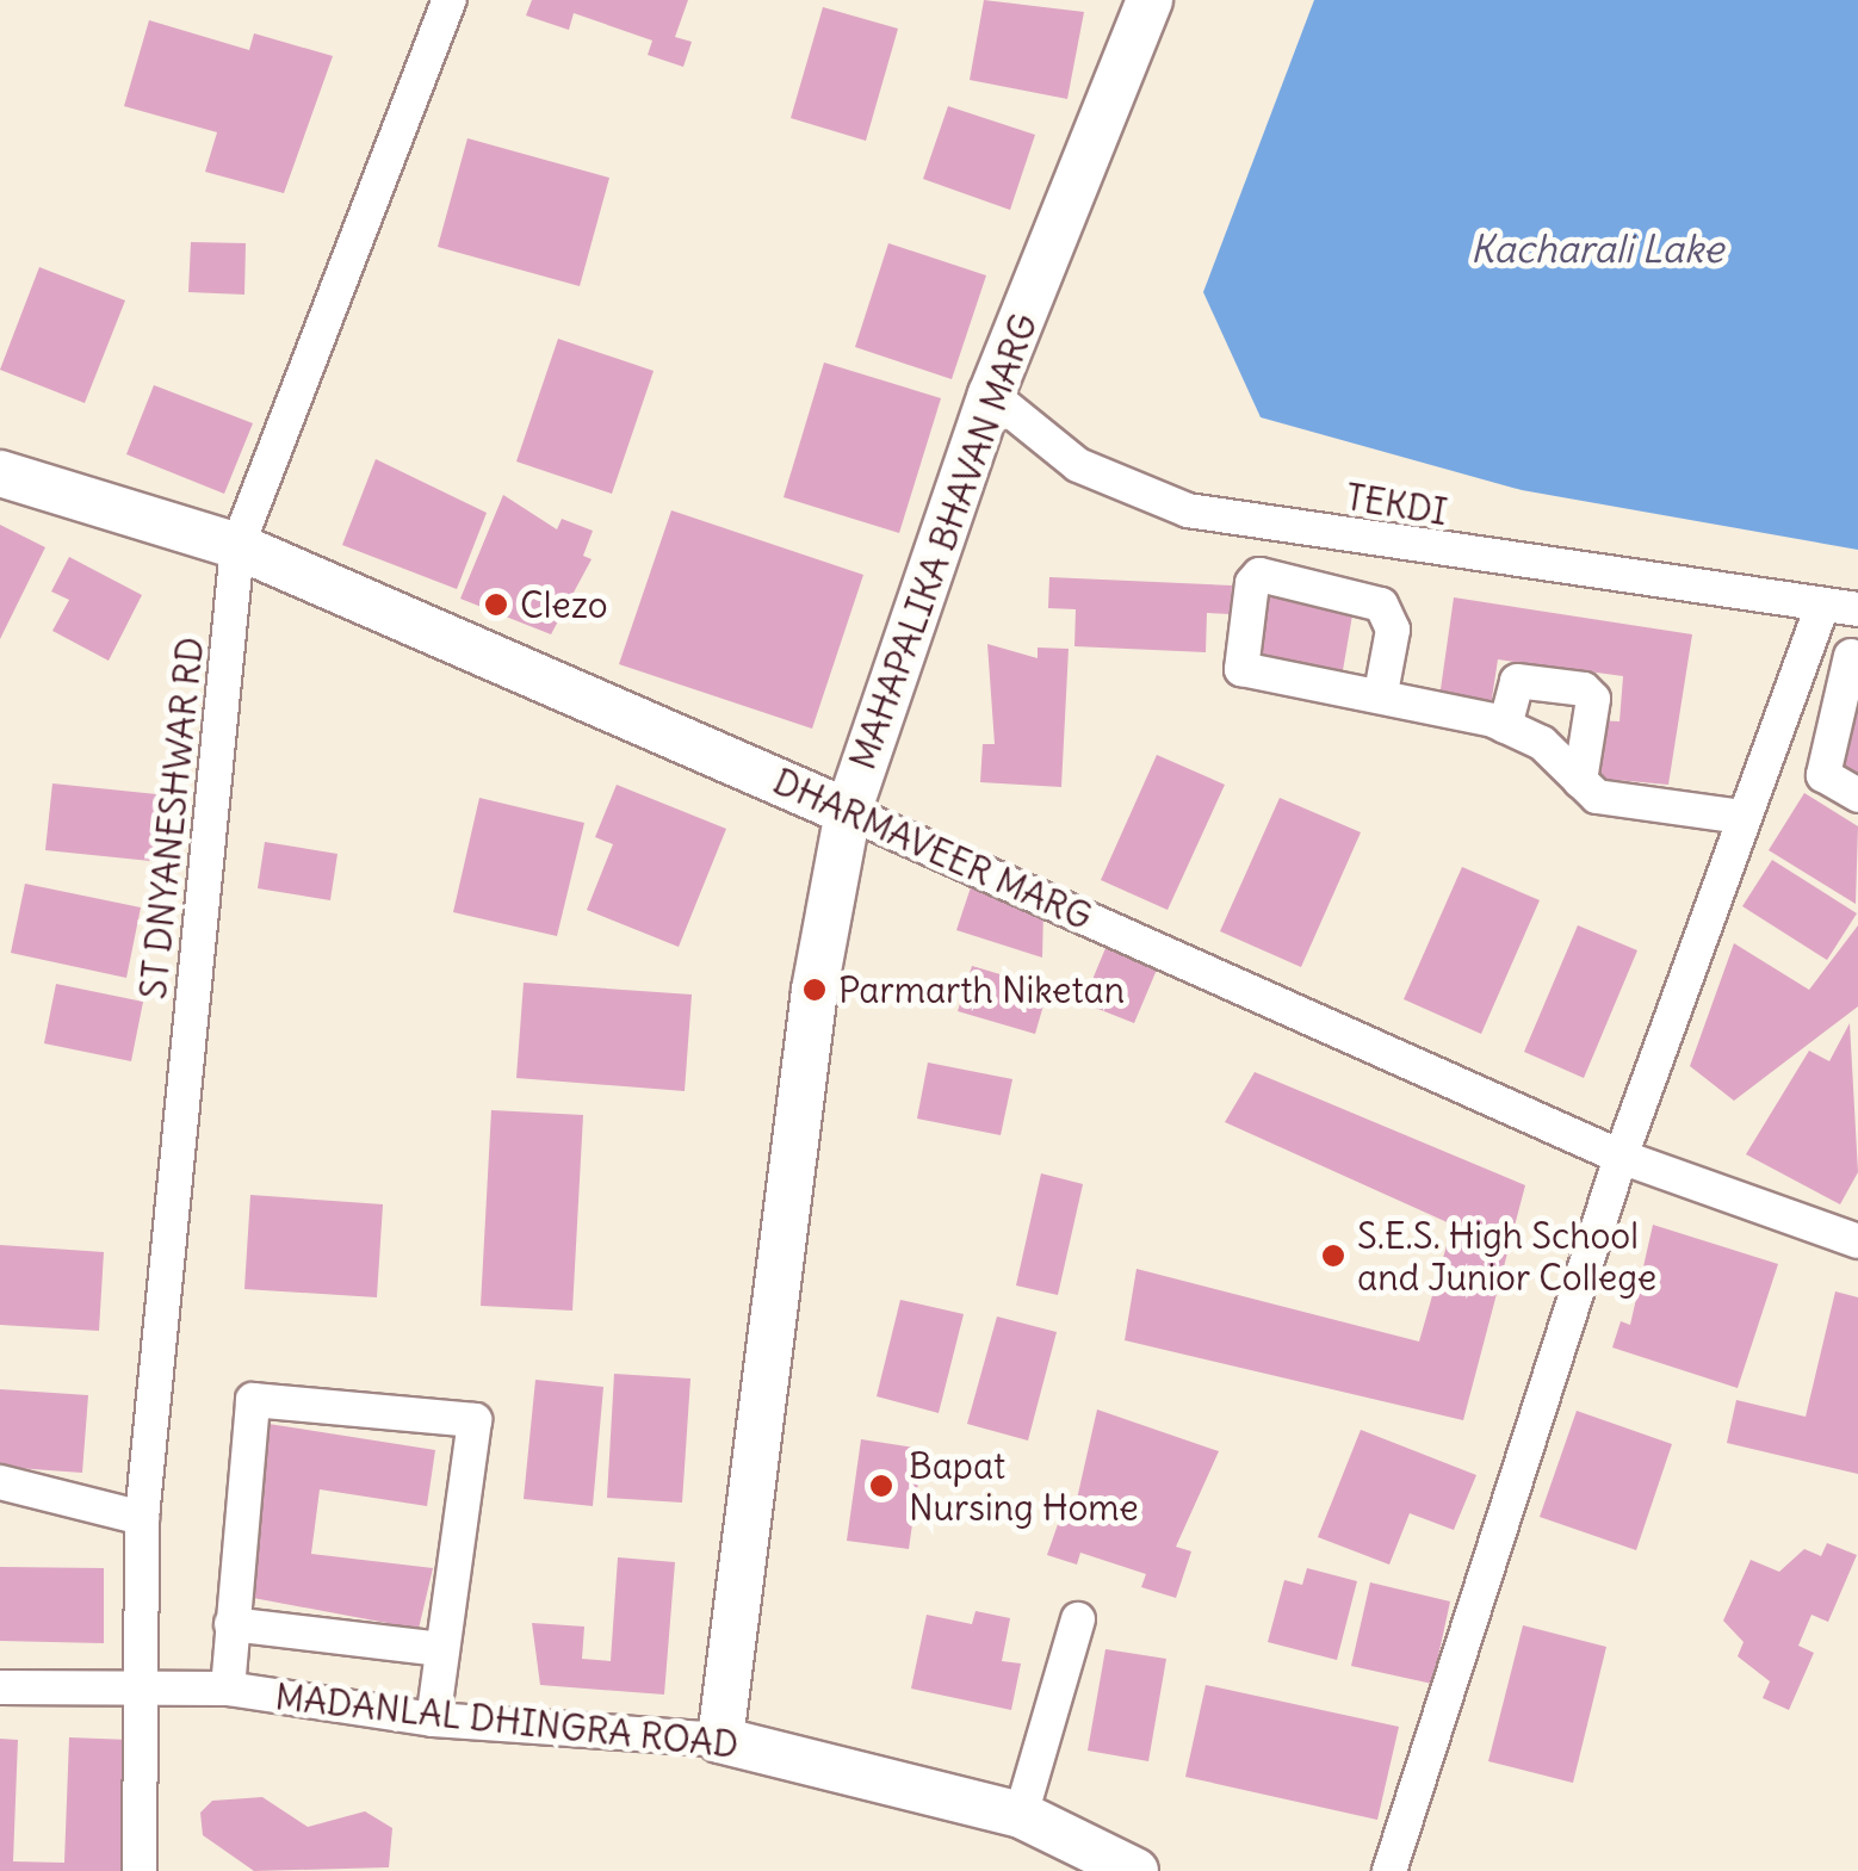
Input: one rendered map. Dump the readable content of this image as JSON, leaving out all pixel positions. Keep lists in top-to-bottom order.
{
  "streets": {
    "street": [
      "TEKDI",
      "MAHAPALIKA BHAVAN MARG",
      "ST DNYANESHWAR RD",
      "DHARMAVEER MARG",
      "MADANLAL DHINGRA ROAD"
    ]
  },
  "crossings": [
    ["TEKDI", "MAHAPALIKA BHAVAN MARG"],
    ["MAHAPALIKA BHAVAN MARG", "DHARMAVEER MARG"],
    ["MAHAPALIKA BHAVAN MARG", "MADANLAL DHINGRA ROAD"],
    ["ST DNYANESHWAR RD", "DHARMAVEER MARG"],
    ["ST DNYANESHWAR RD", "MADANLAL DHINGRA ROAD"]
  ],
  "water": ["Kacharali Lake"],
  "places": [
    "Clezo",
    "Parmarth Niketan",
    "S.E.S. High School and Junior College",
    "Bapat Nursing Home"
  ]
}
